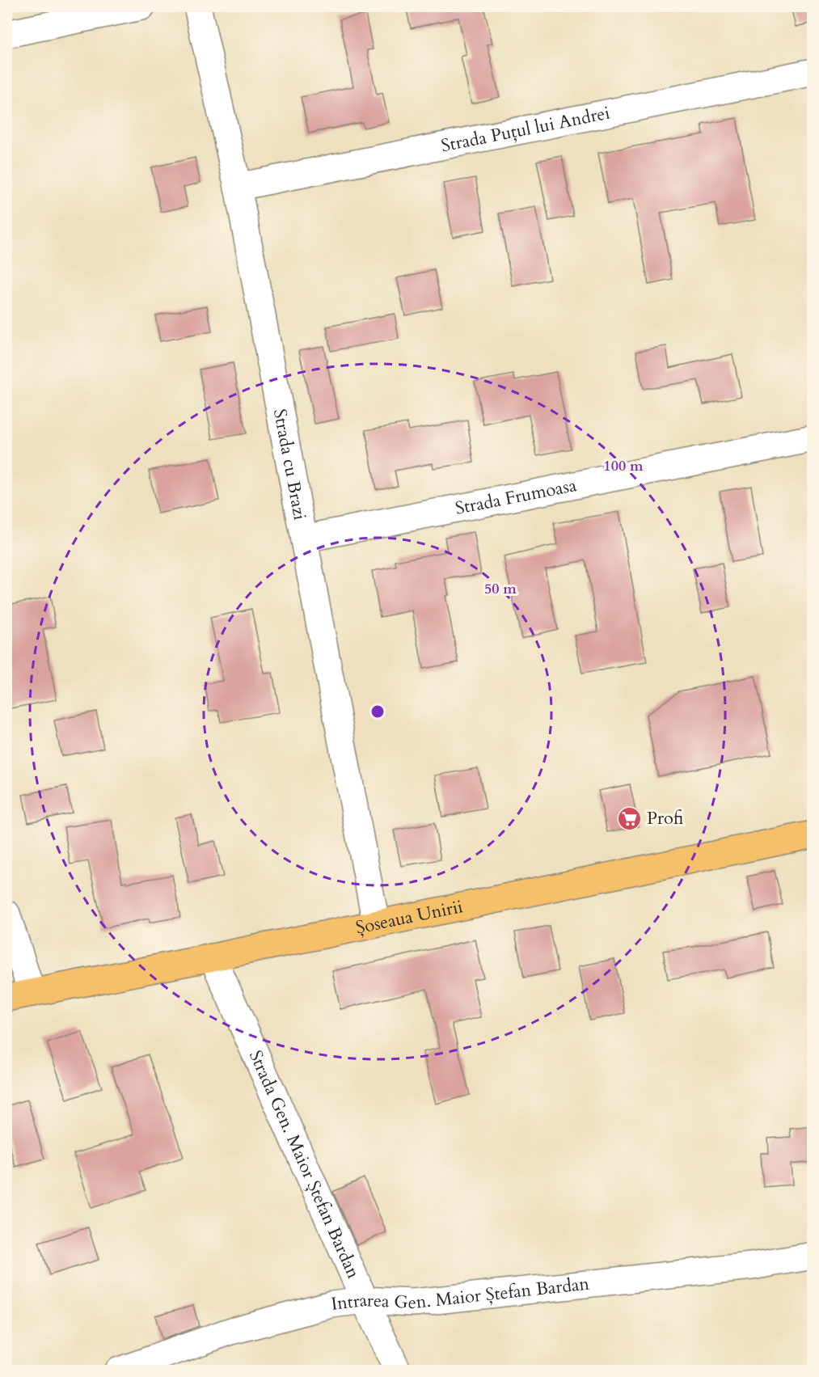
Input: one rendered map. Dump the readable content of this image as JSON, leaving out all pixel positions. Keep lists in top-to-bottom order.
{
  "streets": {
    "main road": ["Șoseaua Unirii"],
    "street": [
      "Strada Puțul lui Andrei",
      "Strada cu Brazi",
      "Strada Frumoasa",
      "Strada Gen. Maior Ștefan Bardan",
      "Intrarea Gen. Maior Ștefan Bardan"
    ]
  },
  "crossings": [
    ["Strada Puțul lui Andrei", "Strada cu Brazi"],
    ["Strada cu Brazi", "Strada Frumoasa"],
    ["Strada cu Brazi", "Șoseaua Unirii"],
    ["Șoseaua Unirii", "Strada Gen. Maior Ștefan Bardan"],
    ["Strada Gen. Maior Ștefan Bardan", "Intrarea Gen. Maior Ștefan Bardan"]
  ],
  "places": {
    "supermarket": ["Profi"]
  },
  "rings": ["100 m", "50 m"]
}
